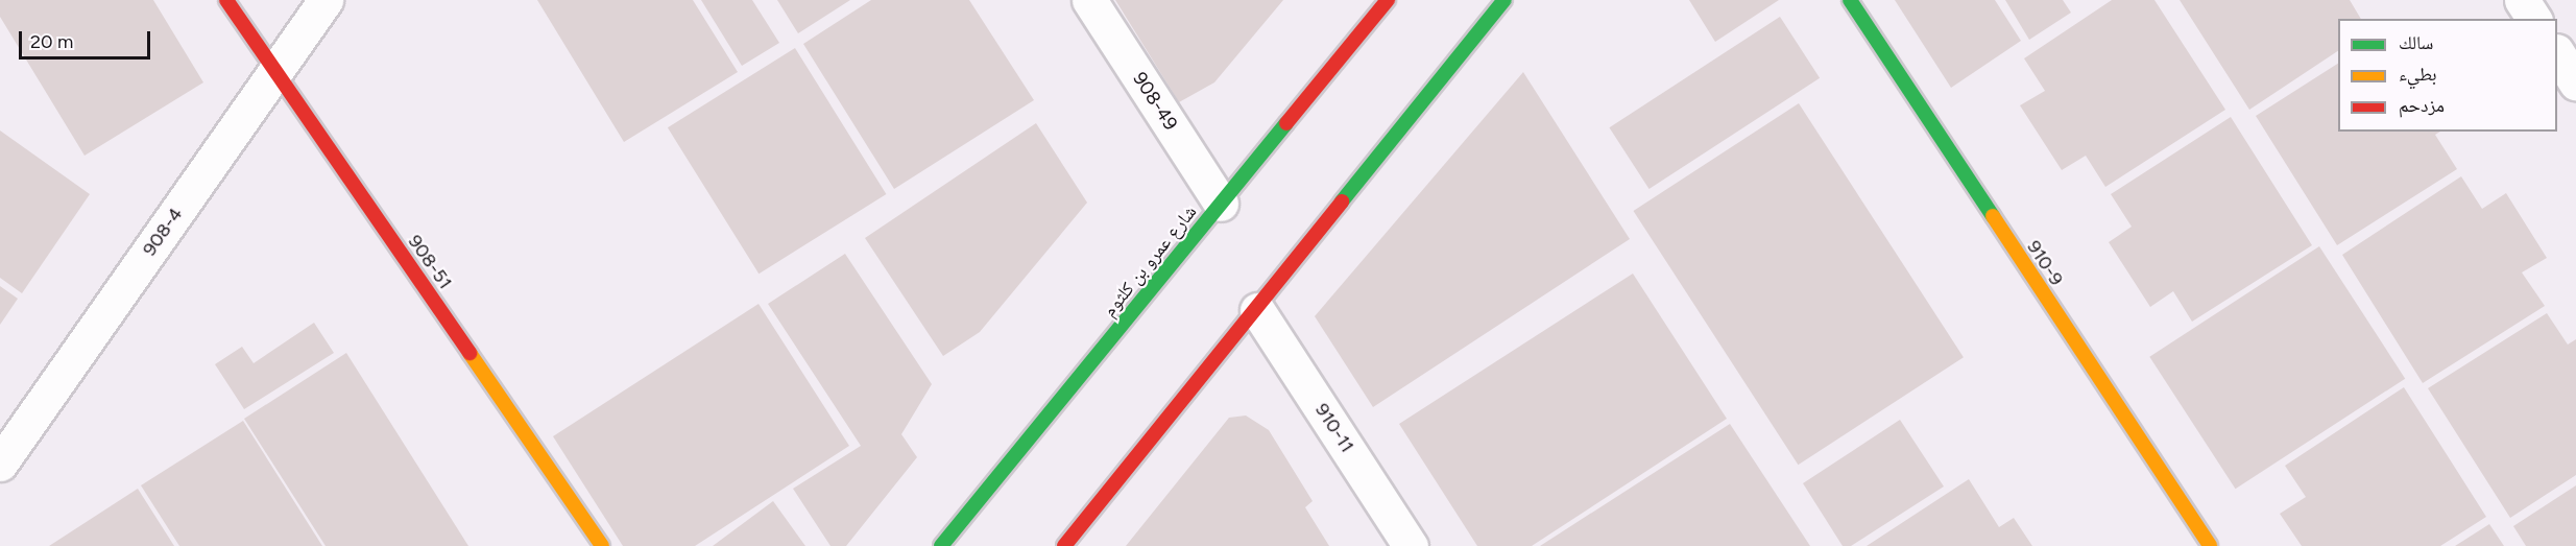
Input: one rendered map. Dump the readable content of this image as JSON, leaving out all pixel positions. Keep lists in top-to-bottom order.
{
  "streets": {
    "street": [
      "908-49",
      "908-4",
      "شارع عمرو بن كلثوم",
      "908-51",
      "910-9",
      "910-11"
    ]
  },
  "crossings": [
    ["908-49", "شارع عمرو بن كلثوم"],
    ["908-4", "908-51"]
  ],
  "legend": ["سالك", "بطيء", "مزدحم"],
  "scale_bar": "20 m"
}
